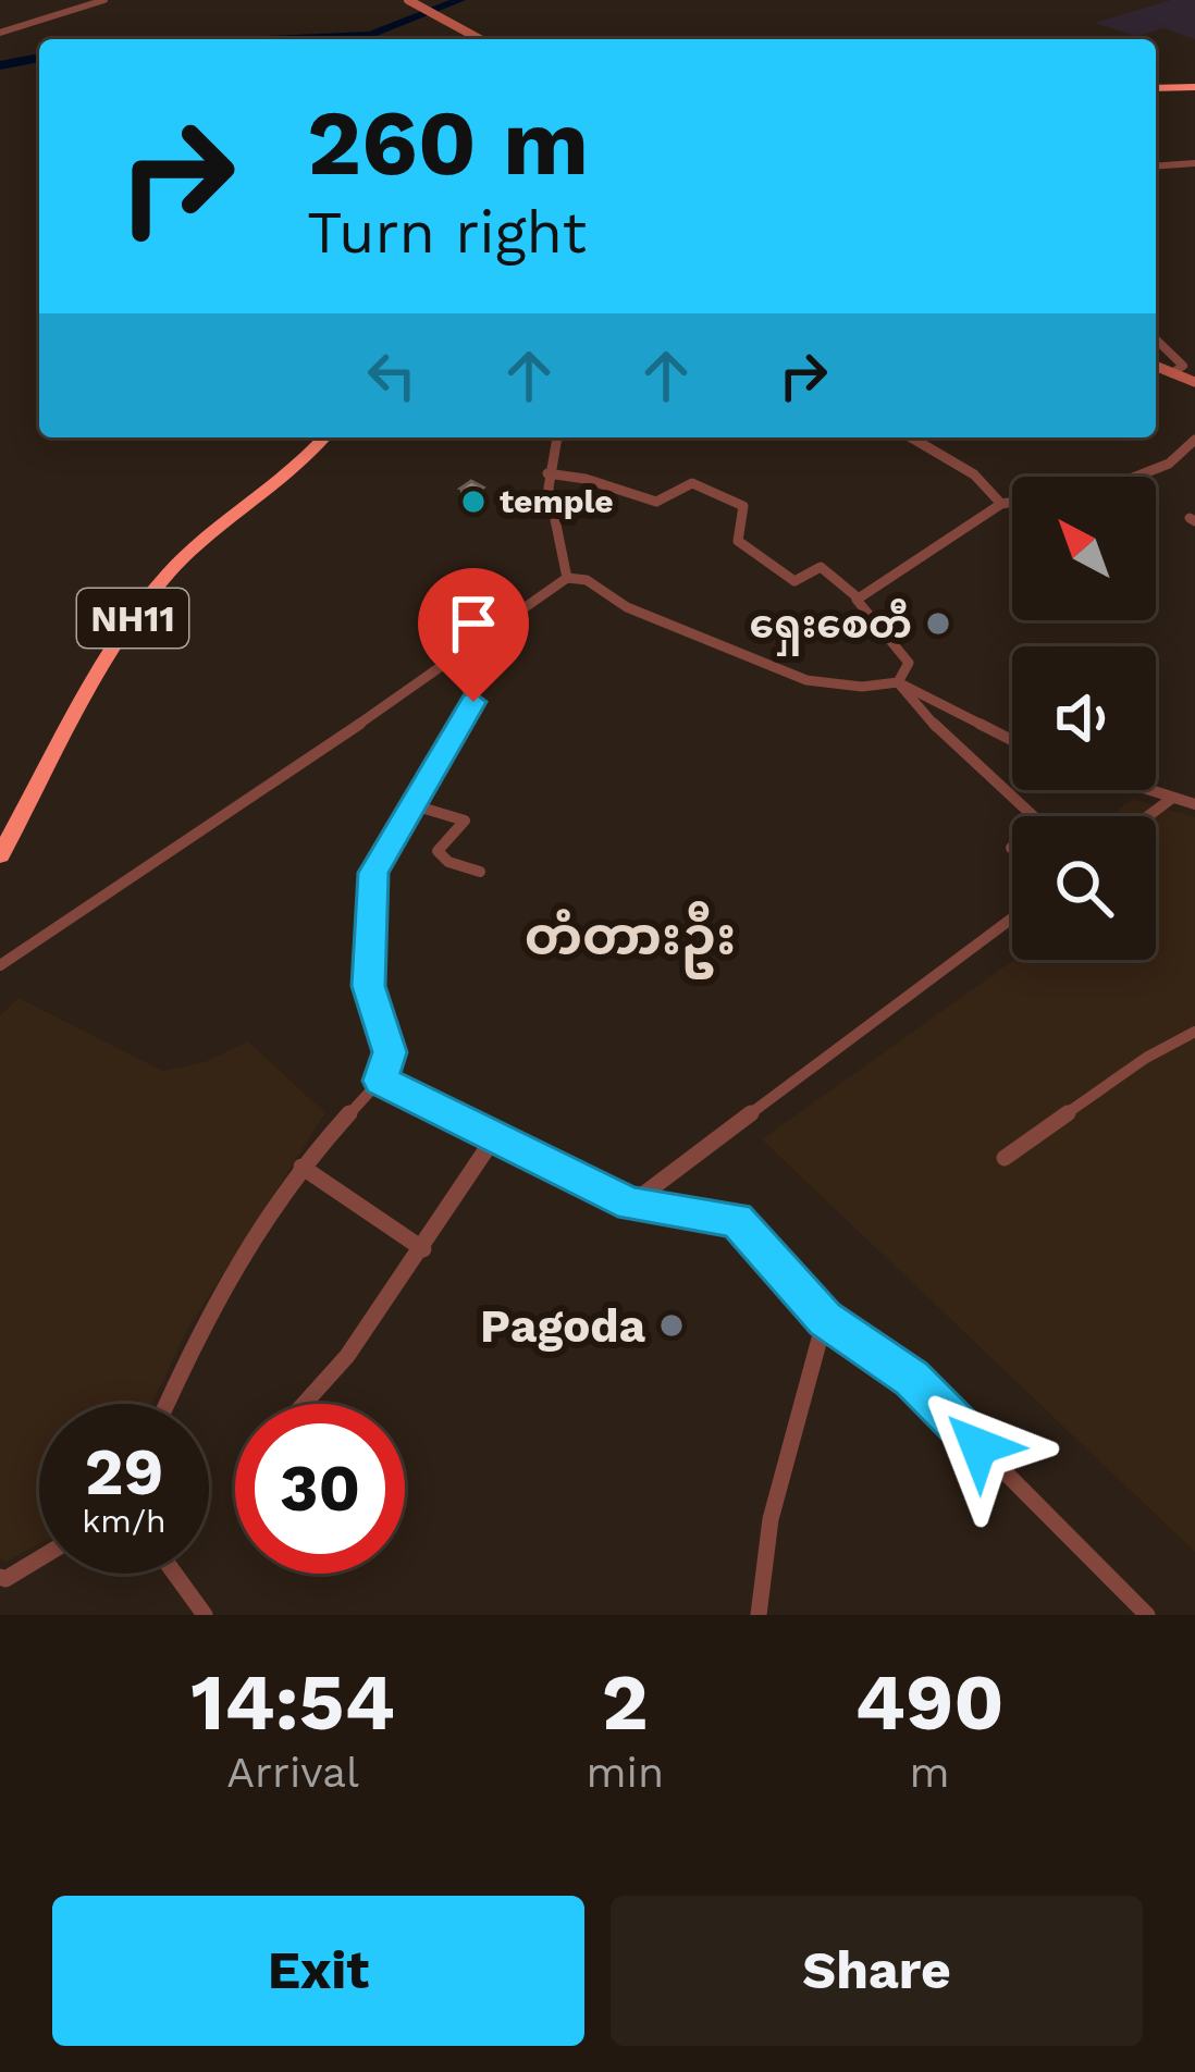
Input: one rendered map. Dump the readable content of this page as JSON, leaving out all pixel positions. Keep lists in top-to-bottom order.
{
  "streets": {
    "highway": ["NH11"]
  },
  "districts": ["တံတားဦး"],
  "places": ["temple", "ရှေးစေတီ", "Pagoda"],
  "north": "top left",
  "page": {
    "turn": ["260 m", "Turn right"],
    "speed": "29 km/h",
    "limit": "30",
    "eta": [
      "14:54",
      "Arrival",
      "2",
      "min",
      "490",
      "m"
    ],
    "buttons": ["Exit", "Share"]
  }
}
